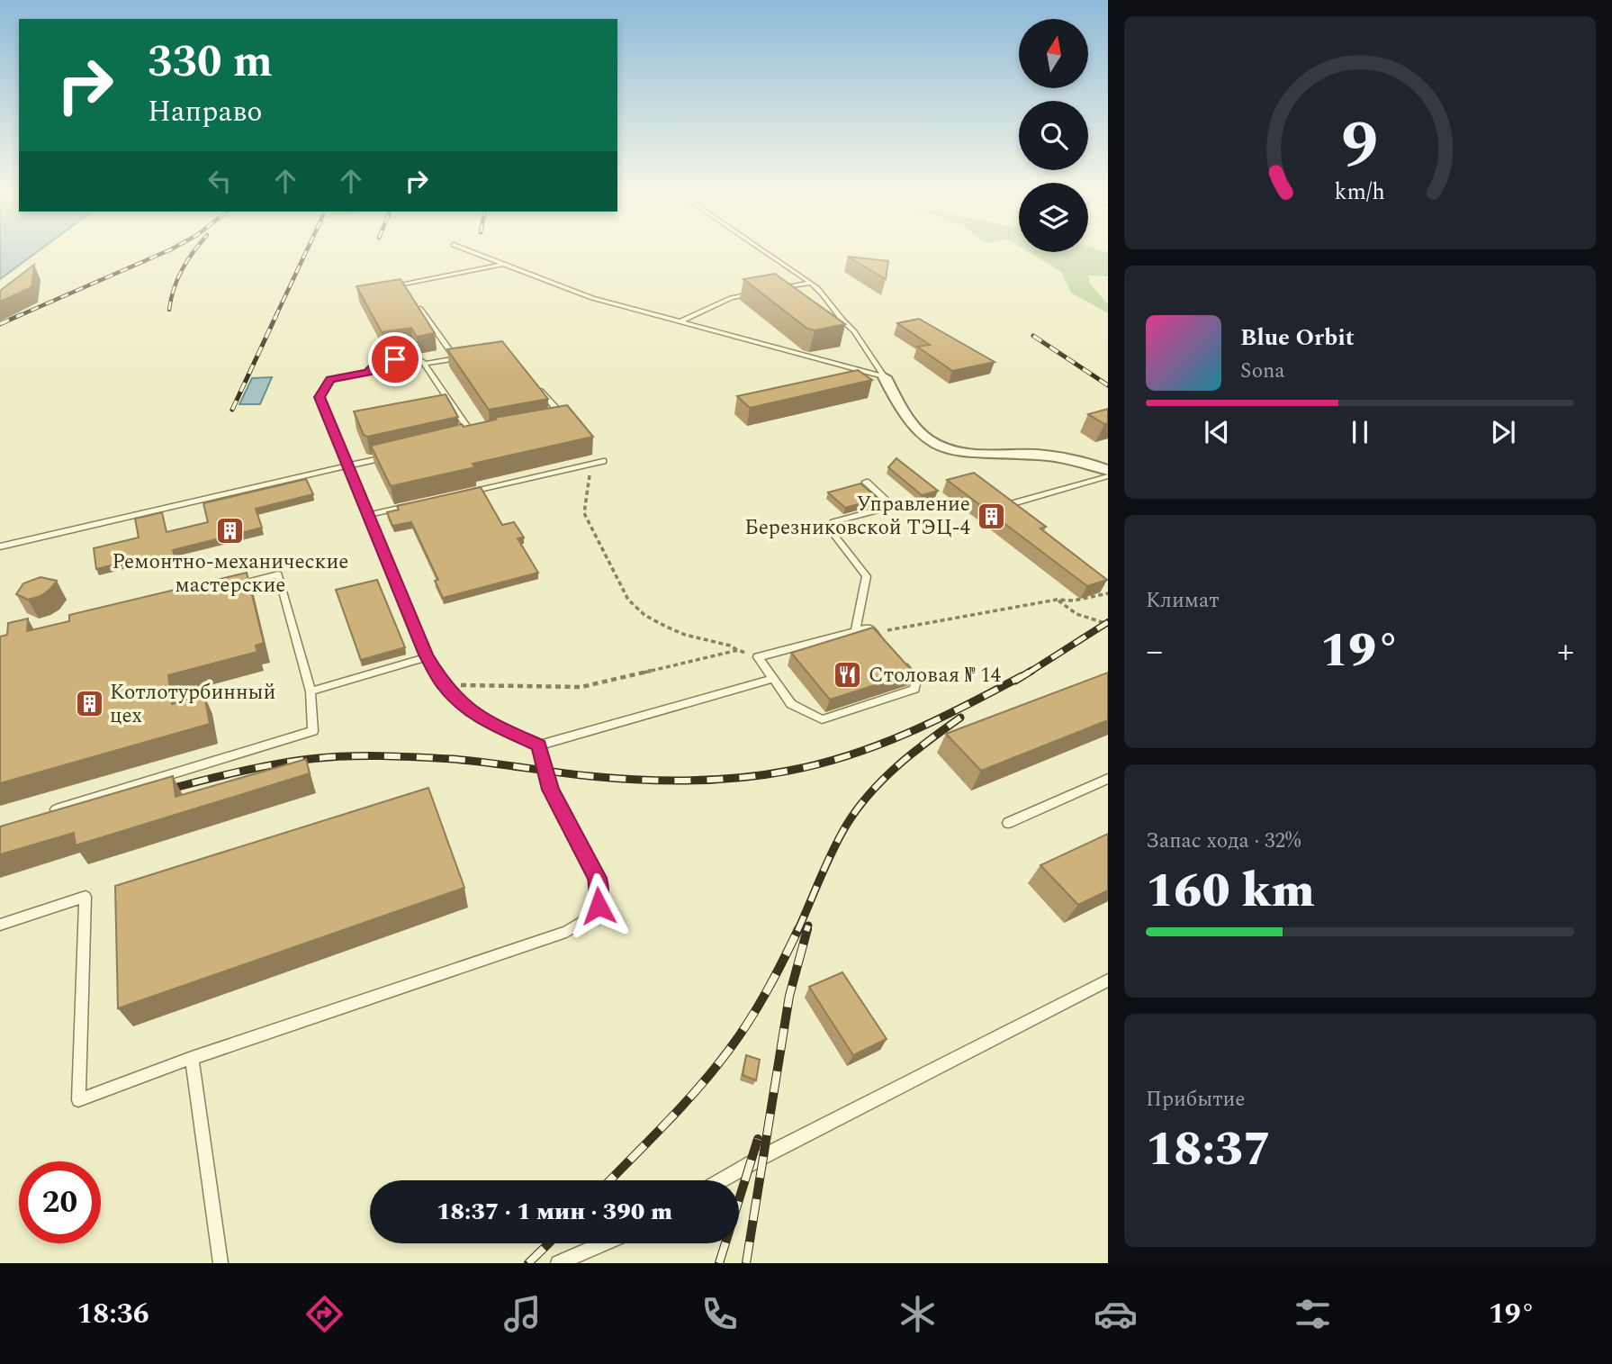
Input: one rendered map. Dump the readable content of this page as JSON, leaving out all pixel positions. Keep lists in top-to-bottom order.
{
  "places": {
    "building": ["Управление Березниковской ТЭЦ-4", "Ремонтно-механические мастерские", "Котлотурбинный цех"],
    "restaurant": ["Cтоловая № 14"]
  },
  "north": "top",
  "page": {
    "turn": ["330 m", "Направо"],
    "song": ["Blue Orbit", "Sona"],
    "tile": [
      "Климат",
      ["Запас хода · 32%", "160 km"],
      ["Прибытие", "18:37"]
    ],
    "heat": ["−", "19°", "+"],
    "limit": "20",
    "trip": "18:37 · 1 мин · 390 m",
    "tabs": ["18:36", "19°"],
    "gauge": ["9", "km/h"]
  }
}
